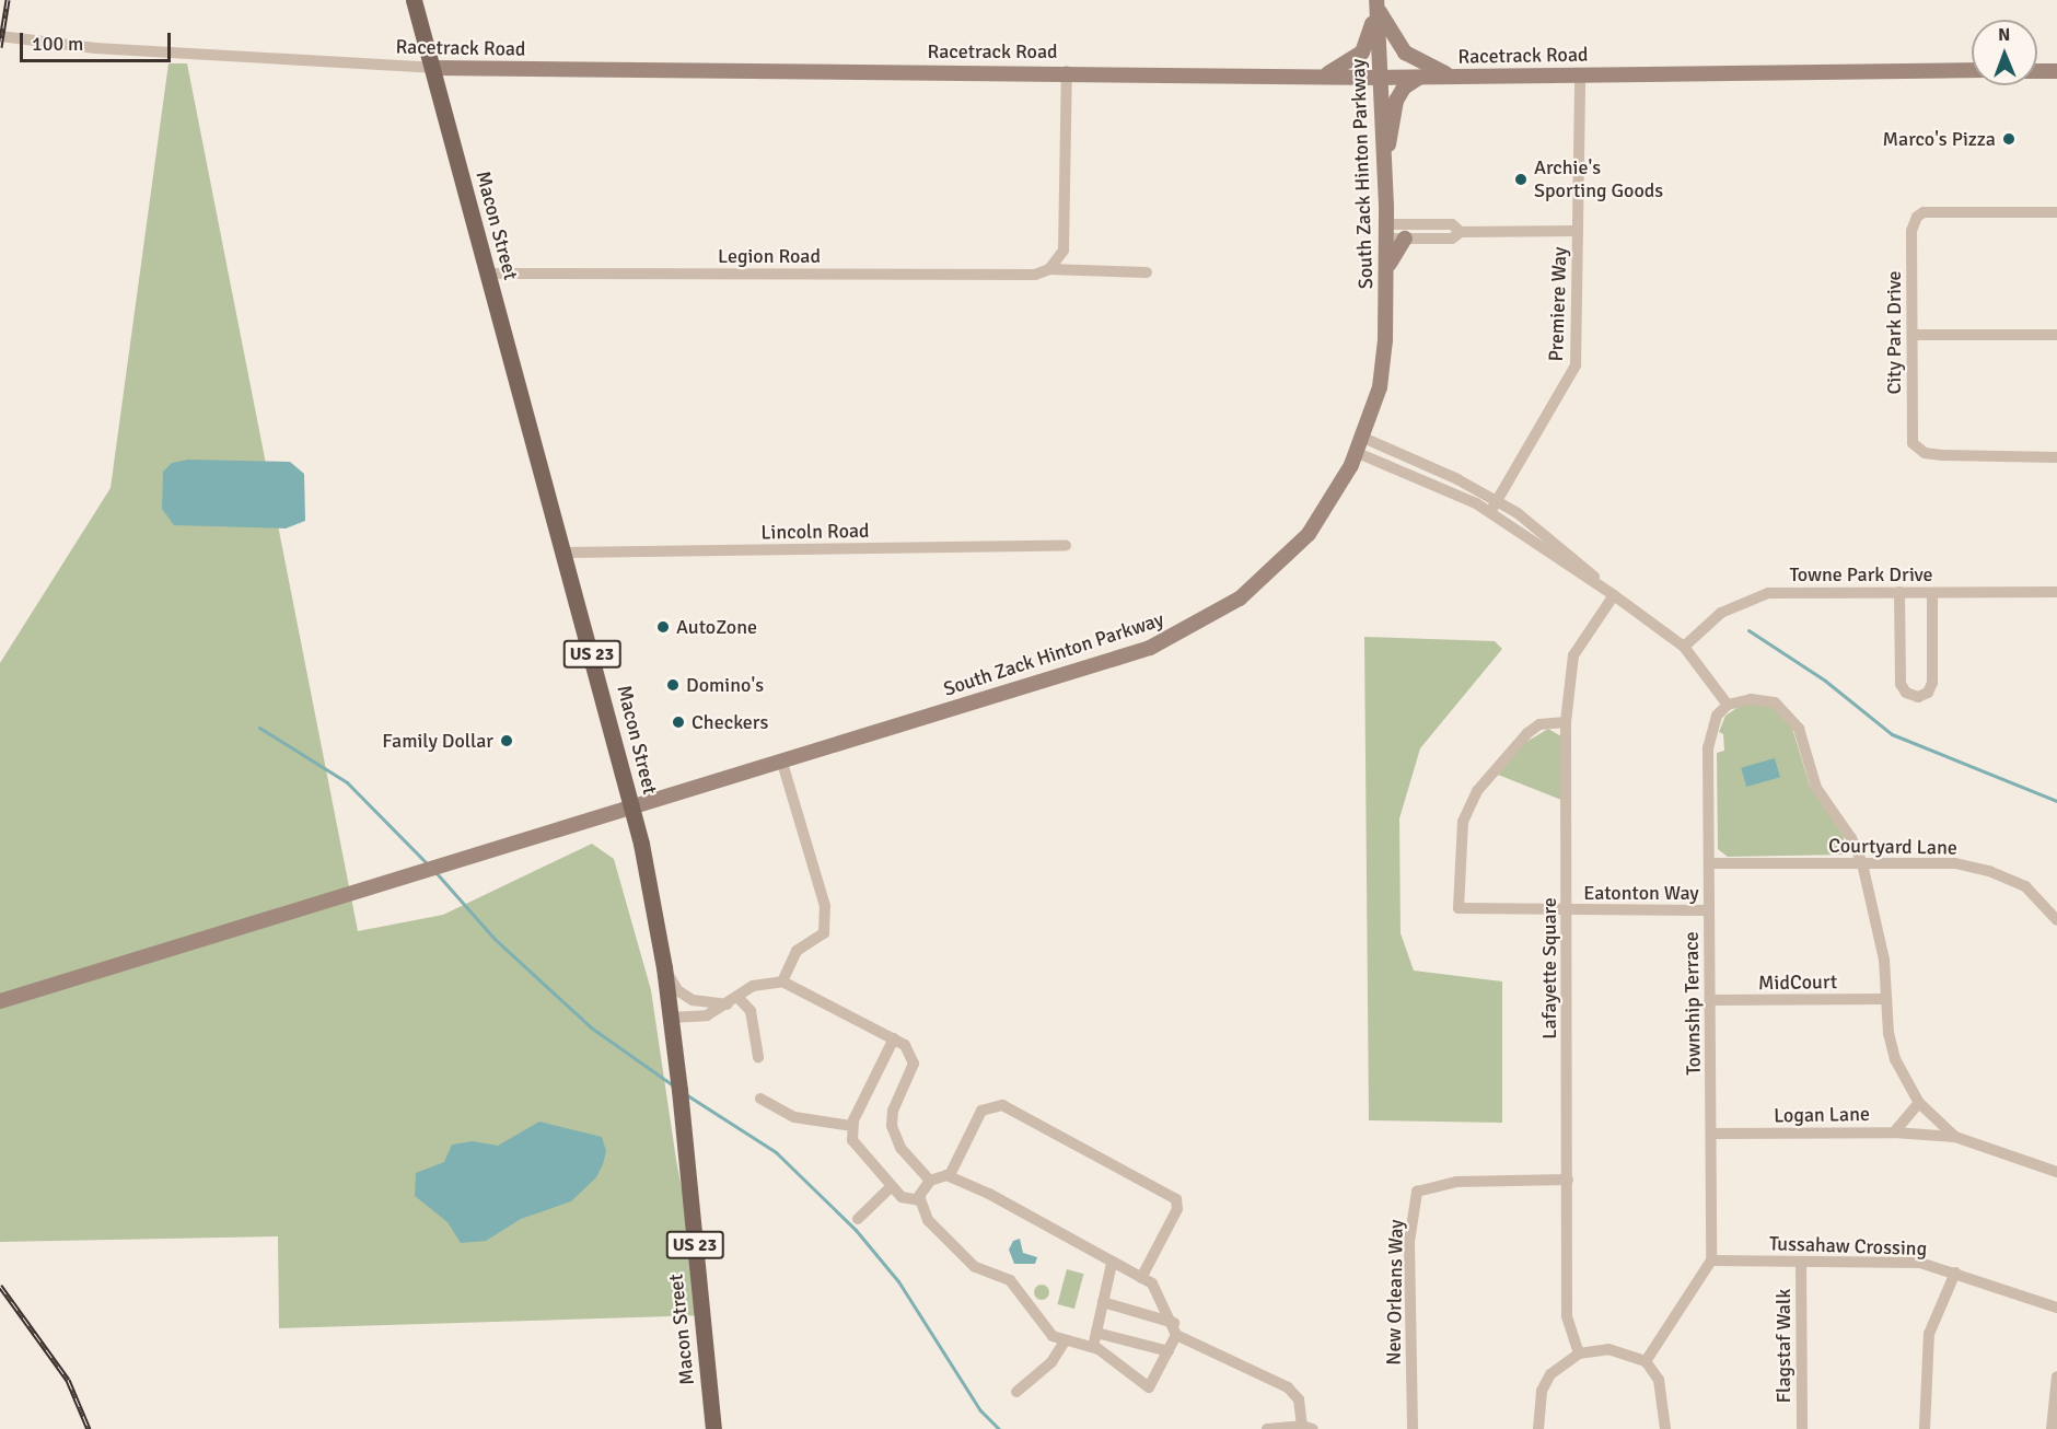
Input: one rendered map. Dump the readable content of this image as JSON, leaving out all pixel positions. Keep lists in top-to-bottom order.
{
  "streets": {
    "main road": [
      "Racetrack Road",
      "South Zack Hinton Parkway",
      "Macon Street",
      "US 23"
    ],
    "street": [
      "Legion Road",
      "Premiere Way",
      "City Park Drive",
      "Lincoln Road",
      "Towne Park Drive",
      "Courtyard Lane",
      "Eatonton Way",
      "Lafayette Square",
      "MidCourt",
      "Township Terrace",
      "Logan Lane",
      "Tussahaw Crossing",
      "New Orleans Way",
      "Flagstaf Walk"
    ]
  },
  "crossings": [
    ["Racetrack Road", "South Zack Hinton Parkway"],
    ["Racetrack Road", "Macon Street"],
    ["Racetrack Road", "Premiere Way"],
    ["South Zack Hinton Parkway", "Macon Street"],
    ["Macon Street", "Legion Road"],
    ["Macon Street", "Lincoln Road"],
    ["Courtyard Lane", "Township Terrace"],
    ["Eatonton Way", "Lafayette Square"],
    ["Eatonton Way", "Township Terrace"],
    ["Lafayette Square", "New Orleans Way"],
    ["MidCourt", "Township Terrace"],
    ["Township Terrace", "Logan Lane"],
    ["Township Terrace", "Tussahaw Crossing"],
    ["Tussahaw Crossing", "Flagstaf Walk"]
  ],
  "places": [
    "Marco's Pizza",
    "Archie's Sporting Goods",
    "AutoZone",
    "Domino's",
    "Checkers",
    "Family Dollar"
  ],
  "scale_bar": "100 m",
  "north": "top"
}
